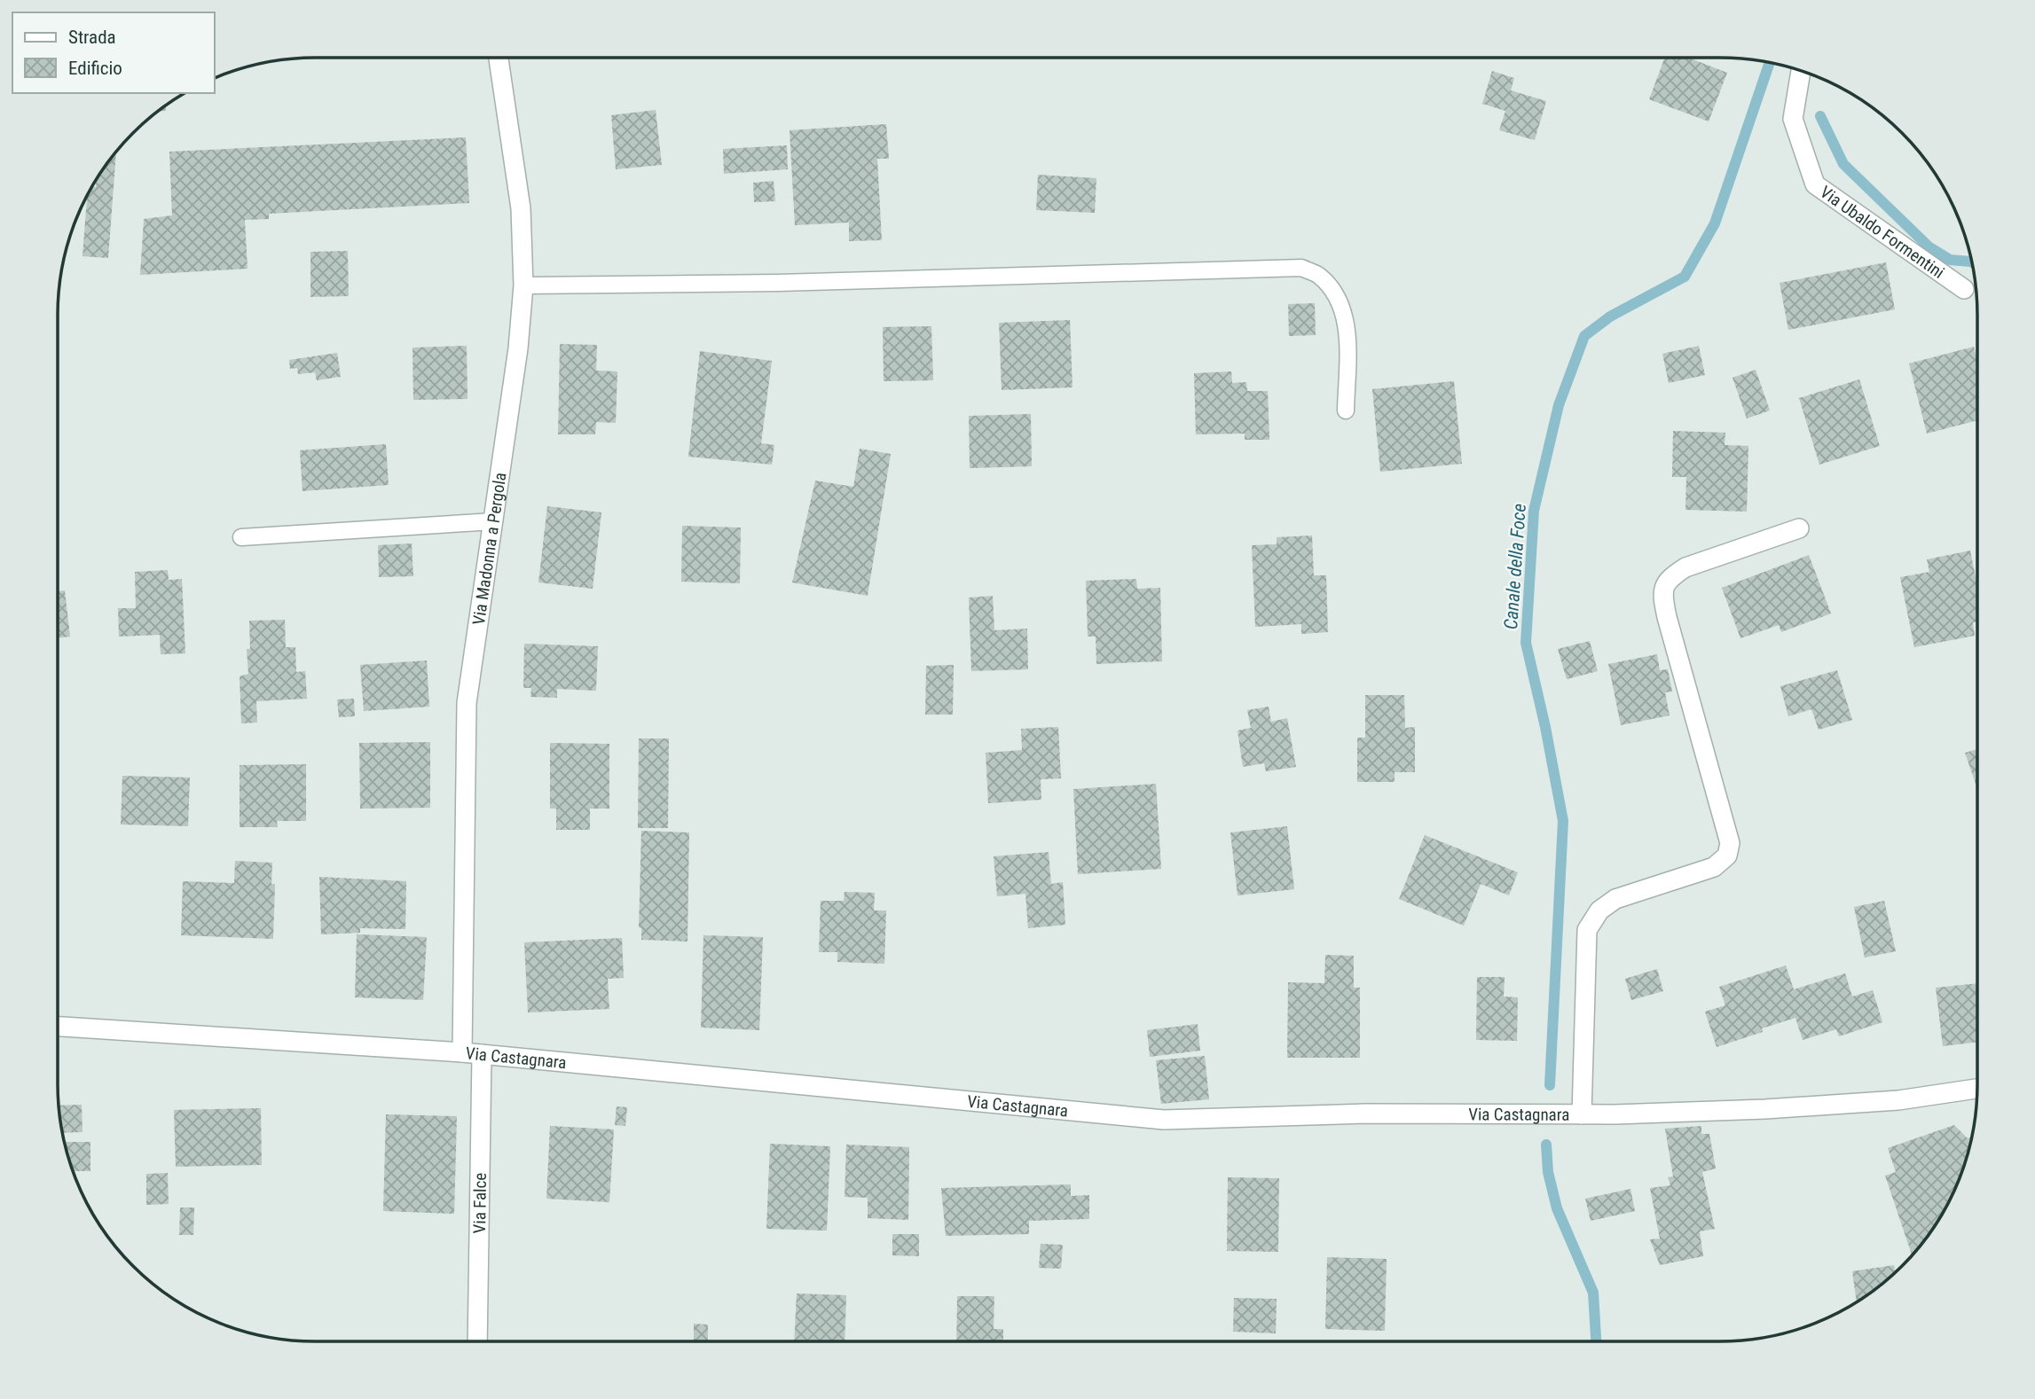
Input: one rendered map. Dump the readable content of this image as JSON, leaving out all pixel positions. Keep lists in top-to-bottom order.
{
  "streets": {
    "street": [
      "Via Ubaldo Formentini",
      "Via Madonna a Pergola",
      "Via Castagnara",
      "Via Falce"
    ]
  },
  "crossings": [
    ["Via Madonna a Pergola", "Via Castagnara"],
    ["Via Castagnara", "Via Falce"]
  ],
  "water": ["Canale della Foce"],
  "legend": ["Strada", "Edificio"]
}
